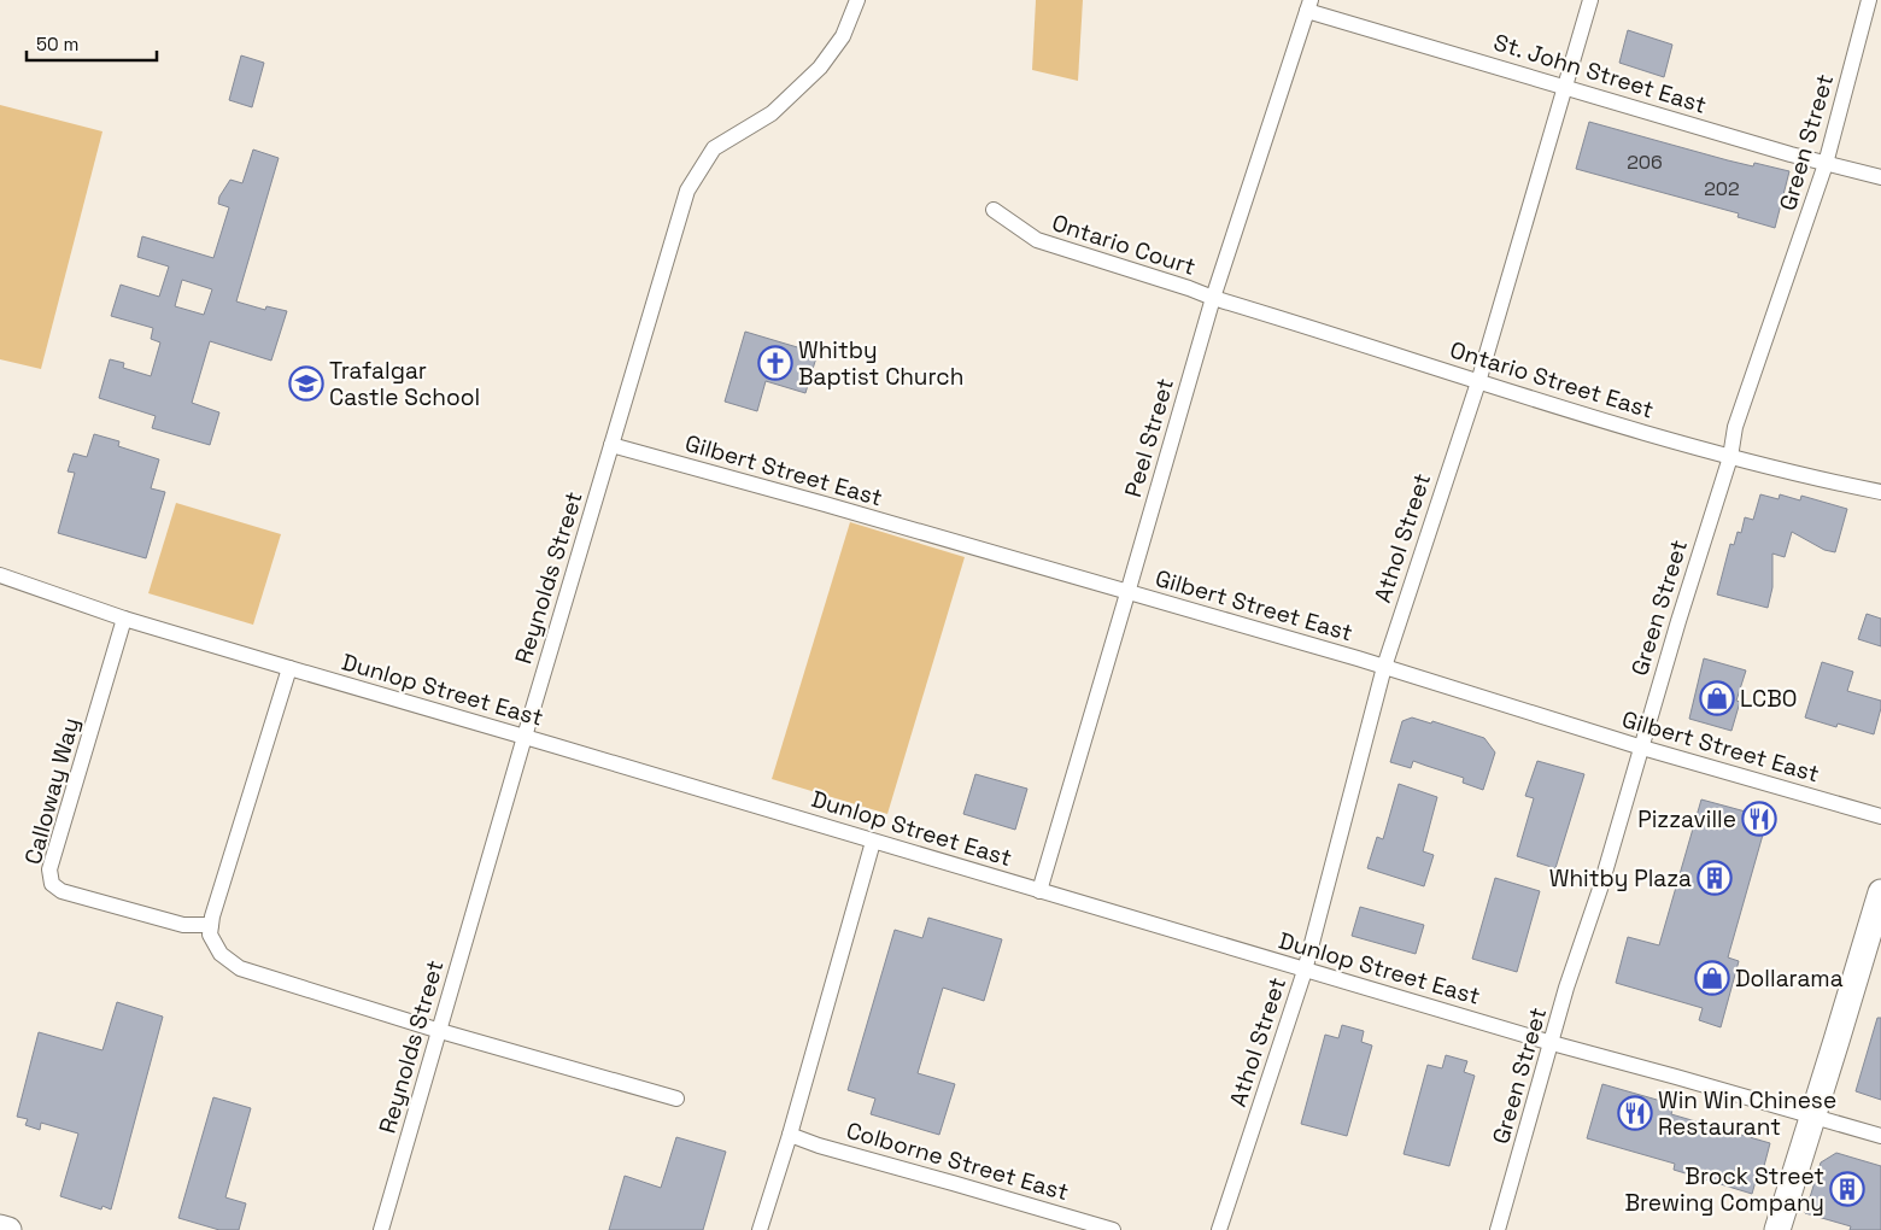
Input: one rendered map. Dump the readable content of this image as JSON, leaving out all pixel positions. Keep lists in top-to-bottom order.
{
  "streets": {
    "street": [
      "St. John Street East",
      "Green Street",
      "Ontario Court",
      "Ontario Street East",
      "Peel Street",
      "Gilbert Street East",
      "Athol Street",
      "Reynolds Street",
      "Dunlop Street East",
      "Calloway Way",
      "Colborne Street East"
    ]
  },
  "crossings": [
    ["St. John Street East", "Green Street"],
    ["St. John Street East", "Peel Street"],
    ["St. John Street East", "Athol Street"],
    ["Green Street", "Ontario Street East"],
    ["Green Street", "Gilbert Street East"],
    ["Green Street", "Dunlop Street East"],
    ["Ontario Court", "Ontario Street East"],
    ["Ontario Court", "Peel Street"],
    ["Ontario Street East", "Peel Street"],
    ["Ontario Street East", "Athol Street"],
    ["Peel Street", "Gilbert Street East"],
    ["Peel Street", "Dunlop Street East"],
    ["Gilbert Street East", "Athol Street"],
    ["Gilbert Street East", "Reynolds Street"],
    ["Athol Street", "Dunlop Street East"],
    ["Reynolds Street", "Dunlop Street East"],
    ["Dunlop Street East", "Calloway Way"]
  ],
  "places": {
    "church": ["Whitby Baptist Church"],
    "school or university": ["Trafalgar Castle School"],
    "shop": ["LCBO", "Dollarama"],
    "restaurant": ["Pizzaville", "Win Win Chinese Restaurant"],
    "building": ["Whitby Plaza", "Brock Street Brewing Company"]
  },
  "house_numbers": ["206", "202"],
  "scale_bar": "50 m"
}
